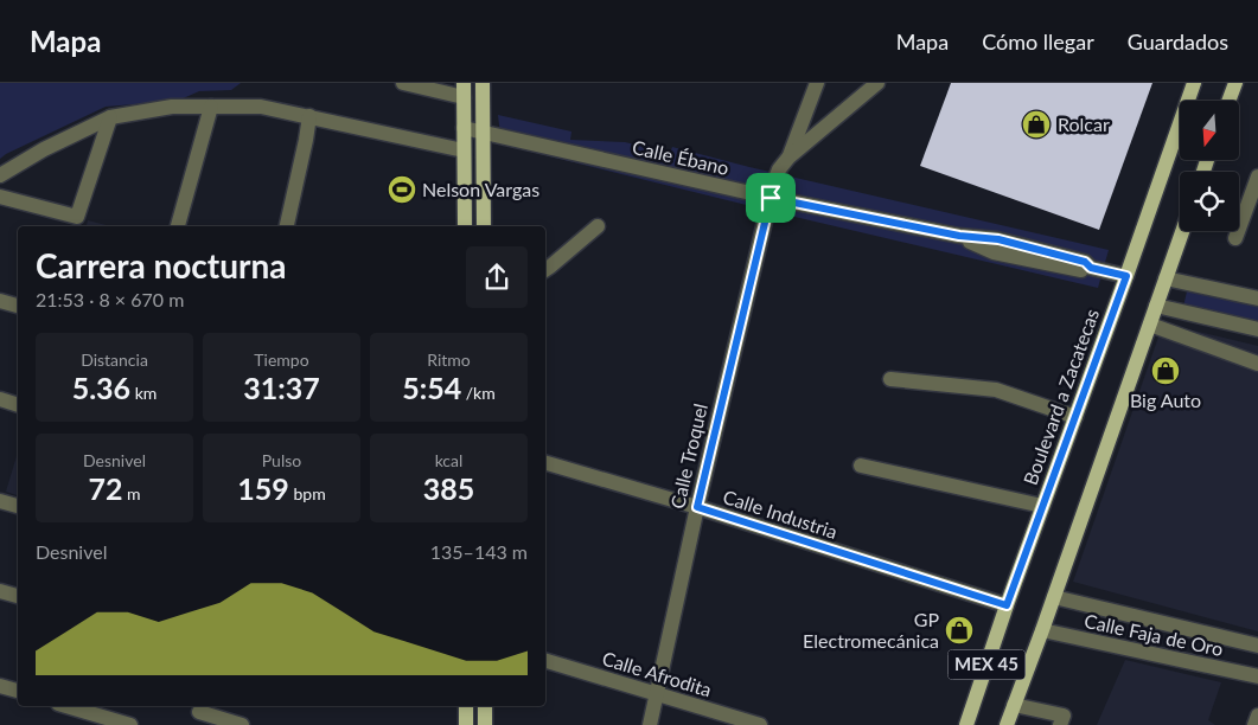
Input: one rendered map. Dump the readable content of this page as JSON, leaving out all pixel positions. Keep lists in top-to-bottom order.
{
  "streets": {
    "main road": ["Boulevard a Zacatecas", "MEX 45"],
    "street": [
      "Calle Ébano",
      "Calle Troquel",
      "Calle Industria",
      "Calle Faja de Oro",
      "Calle Afrodita"
    ]
  },
  "crossings": [
    ["Calle Ébano", "Boulevard a Zacatecas"],
    ["Calle Ébano", "Calle Troquel"],
    ["Boulevard a Zacatecas", "Calle Industria"],
    ["Calle Troquel", "Calle Industria"],
    ["Calle Troquel", "Calle Afrodita"],
    ["Calle Faja de Oro", "MEX 45"]
  ],
  "places": {
    "shop": ["Rolcar", "Big Auto", "GP Electromecánica"],
    "sports": ["Nelson Vargas"]
  },
  "north": "bottom",
  "page": {
    "header": "Mapa",
    "nav": ["Mapa", "Cómo llegar", "Guardados"],
    "heading": ["Carrera nocturna", "21:53 · 8 × 670 m"],
    "stats": [
      ["Distancia", "5.36 km"],
      ["Tiempo", "31:37"],
      ["Ritmo", "5:54 /km"],
      ["Desnivel", "72 m"],
      ["Pulso", "159 bpm"],
      ["kcal", "385"]
    ],
    "chart": ["Desnivel", "135–143 m"]
  }
}
